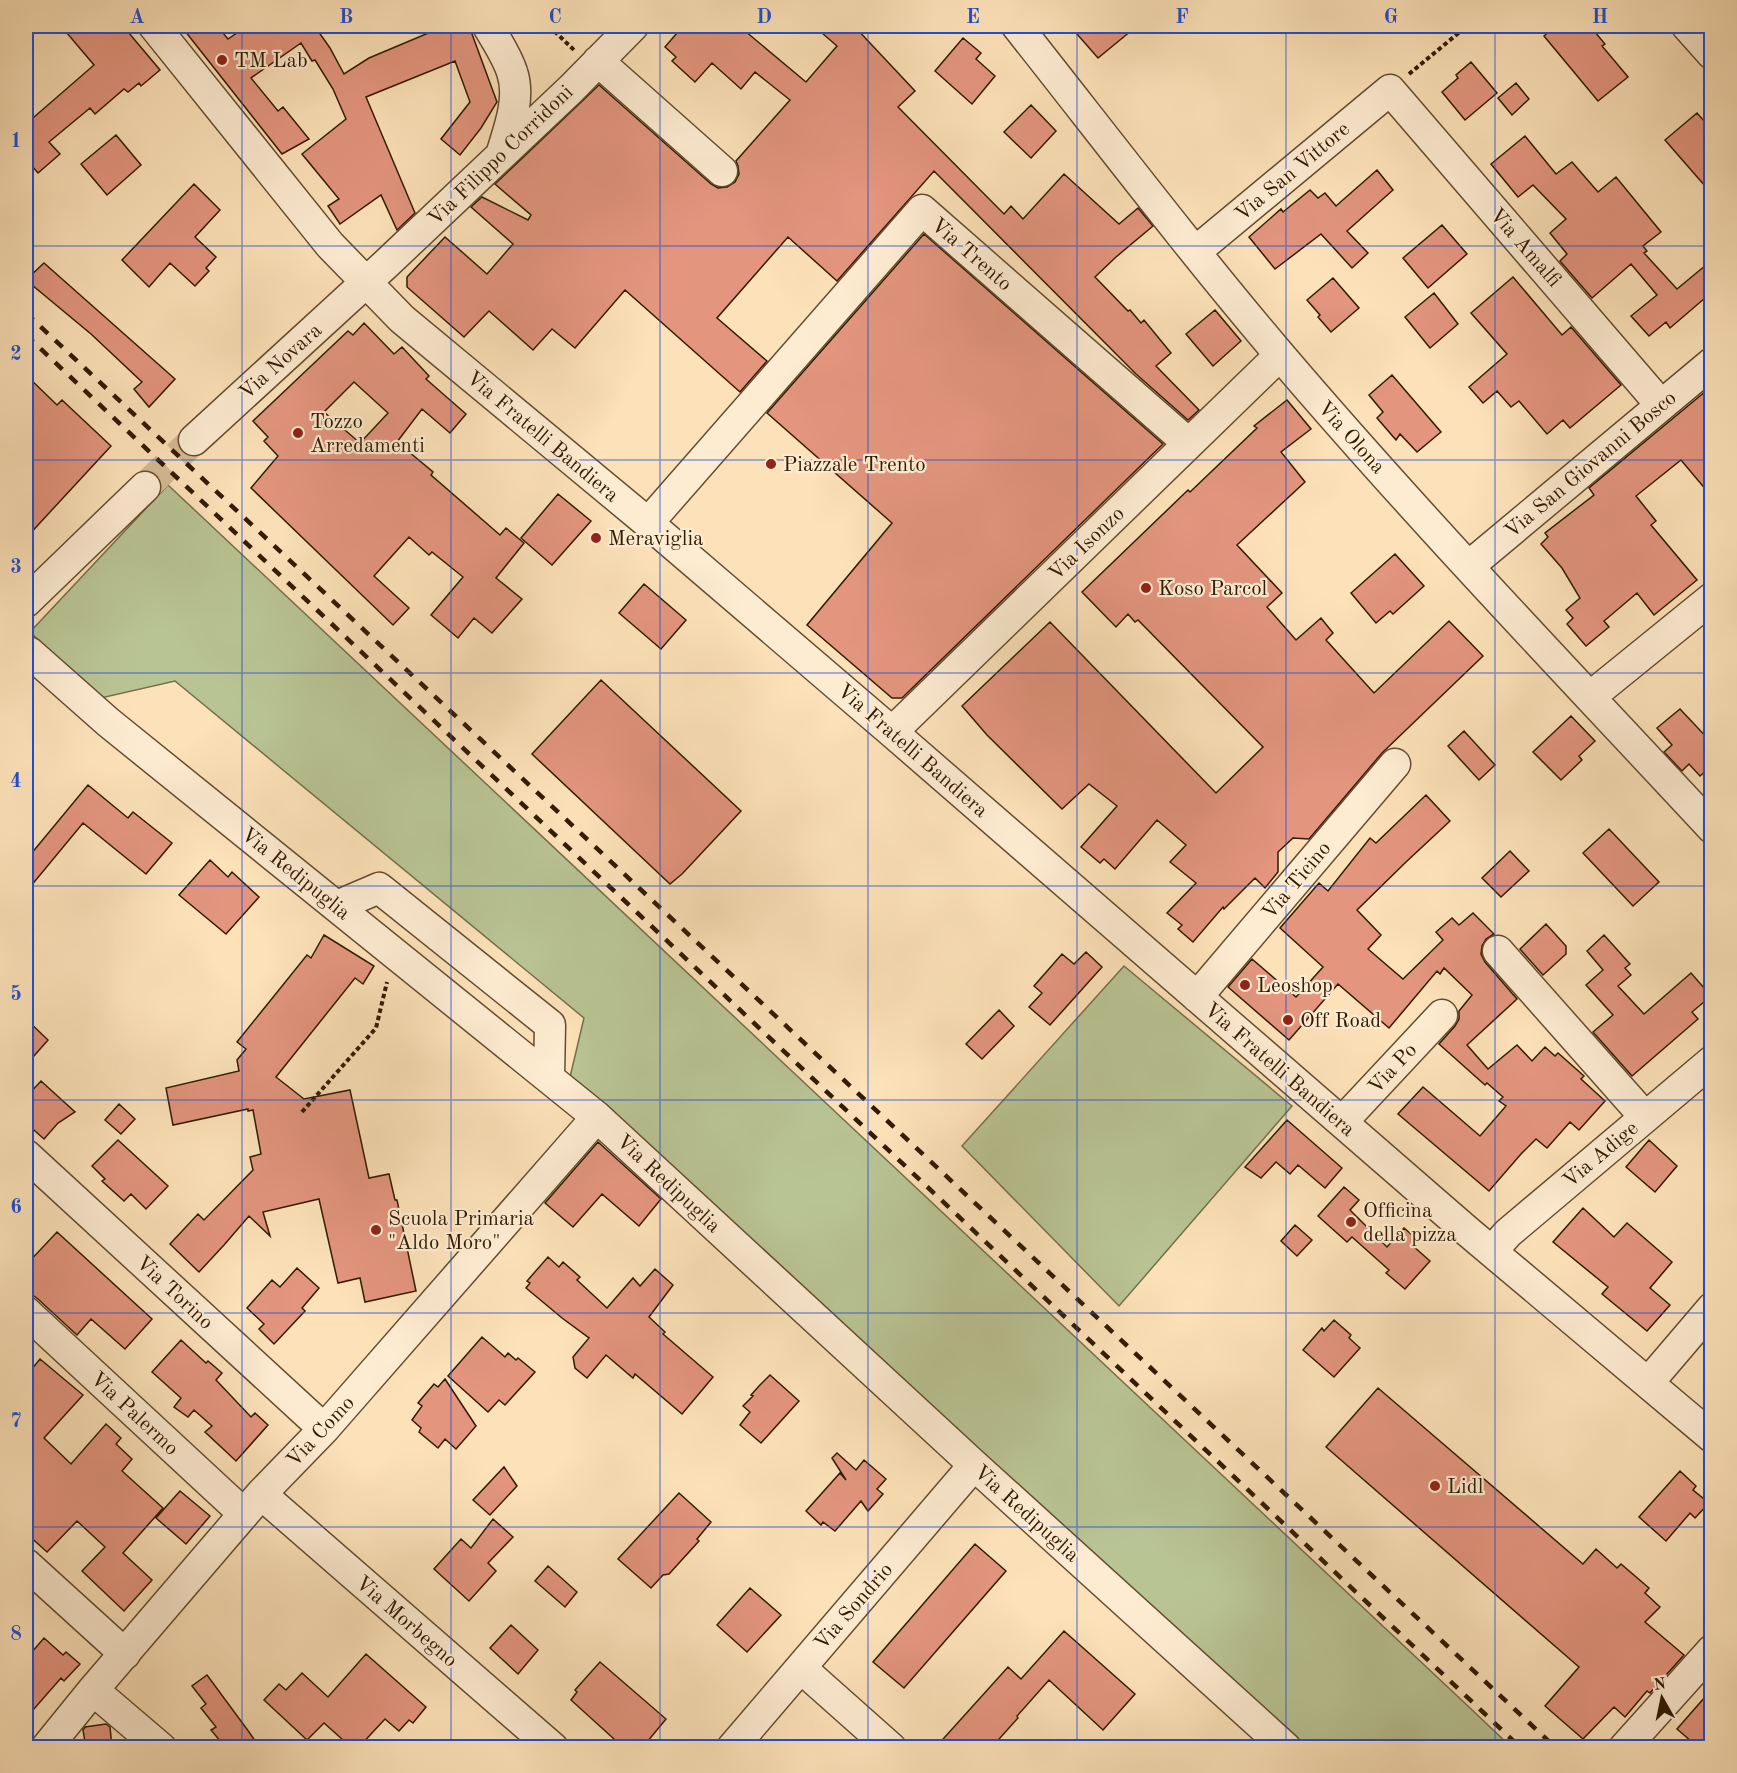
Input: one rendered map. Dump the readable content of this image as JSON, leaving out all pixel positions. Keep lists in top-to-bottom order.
{
  "streets": {
    "street": [
      "Via Filippo Corridoni",
      "Via San Vittore",
      "Via Amalfi",
      "Via Trento",
      "Via Novara",
      "Via Fratelli Bandiera",
      "Via Olona",
      "Via San Giovanni Bosco",
      "Via Isonzo",
      "Via Redipuglia",
      "Via Ticino",
      "Via Po",
      "Via Adige",
      "Via Torino",
      "Via Palermo",
      "Via Como",
      "Via Sondrio",
      "Via Morbegno"
    ]
  },
  "crossings": [
    ["Via Filippo Corridoni", "Via Novara"],
    ["Via Filippo Corridoni", "Via Fratelli Bandiera"],
    ["Via San Vittore", "Via Amalfi"],
    ["Via San Vittore", "Via Olona"],
    ["Via Amalfi", "Via San Giovanni Bosco"],
    ["Via Trento", "Via Fratelli Bandiera"],
    ["Via Trento", "Via Isonzo"],
    ["Via Novara", "Via Fratelli Bandiera"],
    ["Via Fratelli Bandiera", "Via Isonzo"],
    ["Via Fratelli Bandiera", "Via Ticino"],
    ["Via Fratelli Bandiera", "Via Po"],
    ["Via Fratelli Bandiera", "Via Adige"],
    ["Via Olona", "Via San Giovanni Bosco"],
    ["Via Olona", "Via Isonzo"],
    ["Via Redipuglia", "Via Como"],
    ["Via Redipuglia", "Via Sondrio"],
    ["Via Torino", "Via Como"],
    ["Via Palermo", "Via Como"],
    ["Via Palermo", "Via Morbegno"],
    ["Via Como", "Via Morbegno"]
  ],
  "places": [
    "TM Lab",
    "Tozzo Arredamenti",
    "Piazzale Trento",
    "Meraviglia",
    "Koso Parcol",
    "Leoshop",
    "Off Road",
    "Officina della pizza",
    "Scuola Primaria \"Aldo Moro\"",
    "Lidl"
  ],
  "north": "top",
  "grid": {
    "columns": [
      "A",
      "B",
      "C",
      "D",
      "E",
      "F",
      "G",
      "H"
    ],
    "rows": [
      "1",
      "2",
      "3",
      "4",
      "5",
      "6",
      "7",
      "8"
    ]
  }
}
